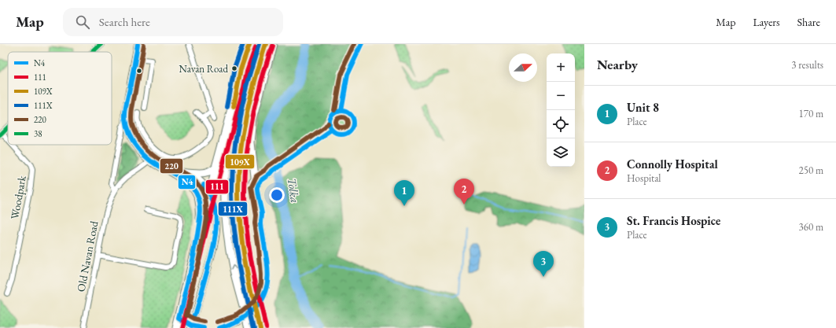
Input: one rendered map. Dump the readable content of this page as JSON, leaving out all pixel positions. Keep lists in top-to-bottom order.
{
  "streets": {
    "street": ["Woodpark", "Old Navan Road"]
  },
  "water": ["Tolka"],
  "places": ["Navan Road"],
  "lines": [
    "transit line N4",
    "transit line 109X",
    "transit line 111X",
    "transit line 220",
    "transit line 38",
    "transit line 111"
  ],
  "legend": [
    "N4",
    "111",
    "109X",
    "111X",
    "220",
    "38"
  ],
  "north": "right",
  "page": {
    "header": "Map",
    "search": "Search here",
    "nav": ["Map", "Layers", "Share"],
    "heading": ["Nearby", "3 results"],
    "map_buttons": ["+", "−"],
    "list": [
      {
        "mark": "1",
        "name": "Unit 8",
        "note": "Place",
        "value": "170 m"
      },
      {
        "mark": "2",
        "name": "Connolly Hospital",
        "note": "Hospital",
        "value": "250 m"
      },
      {
        "mark": "3",
        "name": "St. Francis Hospice",
        "note": "Place",
        "value": "360 m"
      }
    ],
    "pins": ["2", "1", "3"]
  }
}
